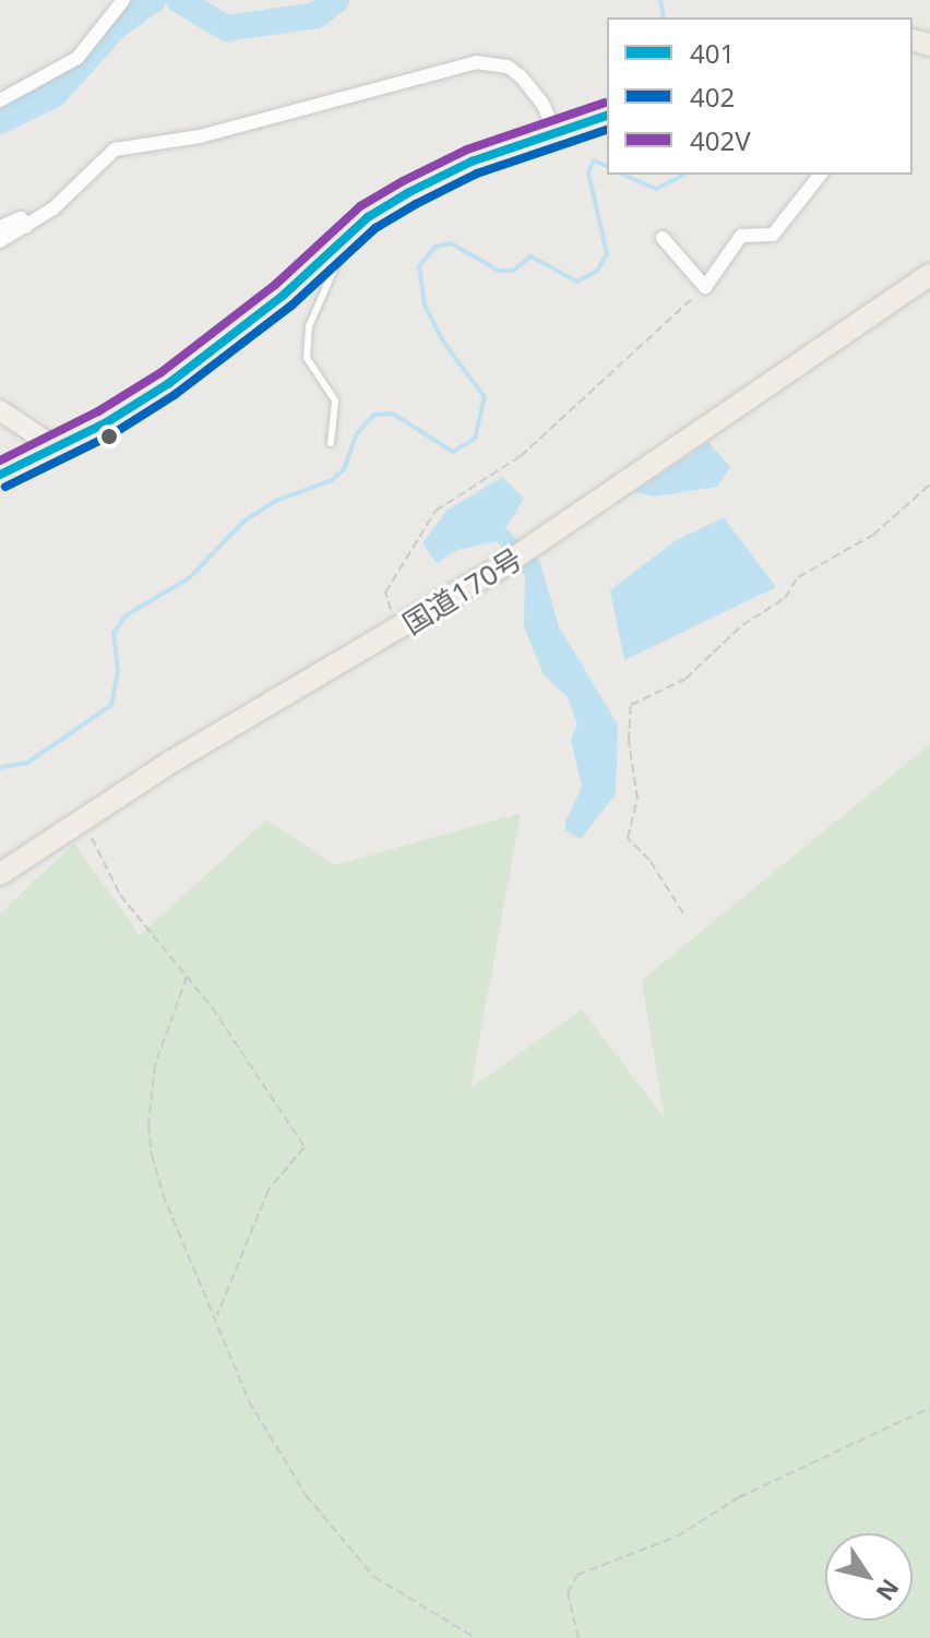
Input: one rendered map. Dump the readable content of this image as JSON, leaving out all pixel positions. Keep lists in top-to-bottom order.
{
  "streets": {
    "highway": ["国道170号"]
  },
  "lines": ["transit line 402V", "transit line 401", "transit line 402"],
  "legend": ["401", "402", "402V"],
  "north": "bottom right"
}
